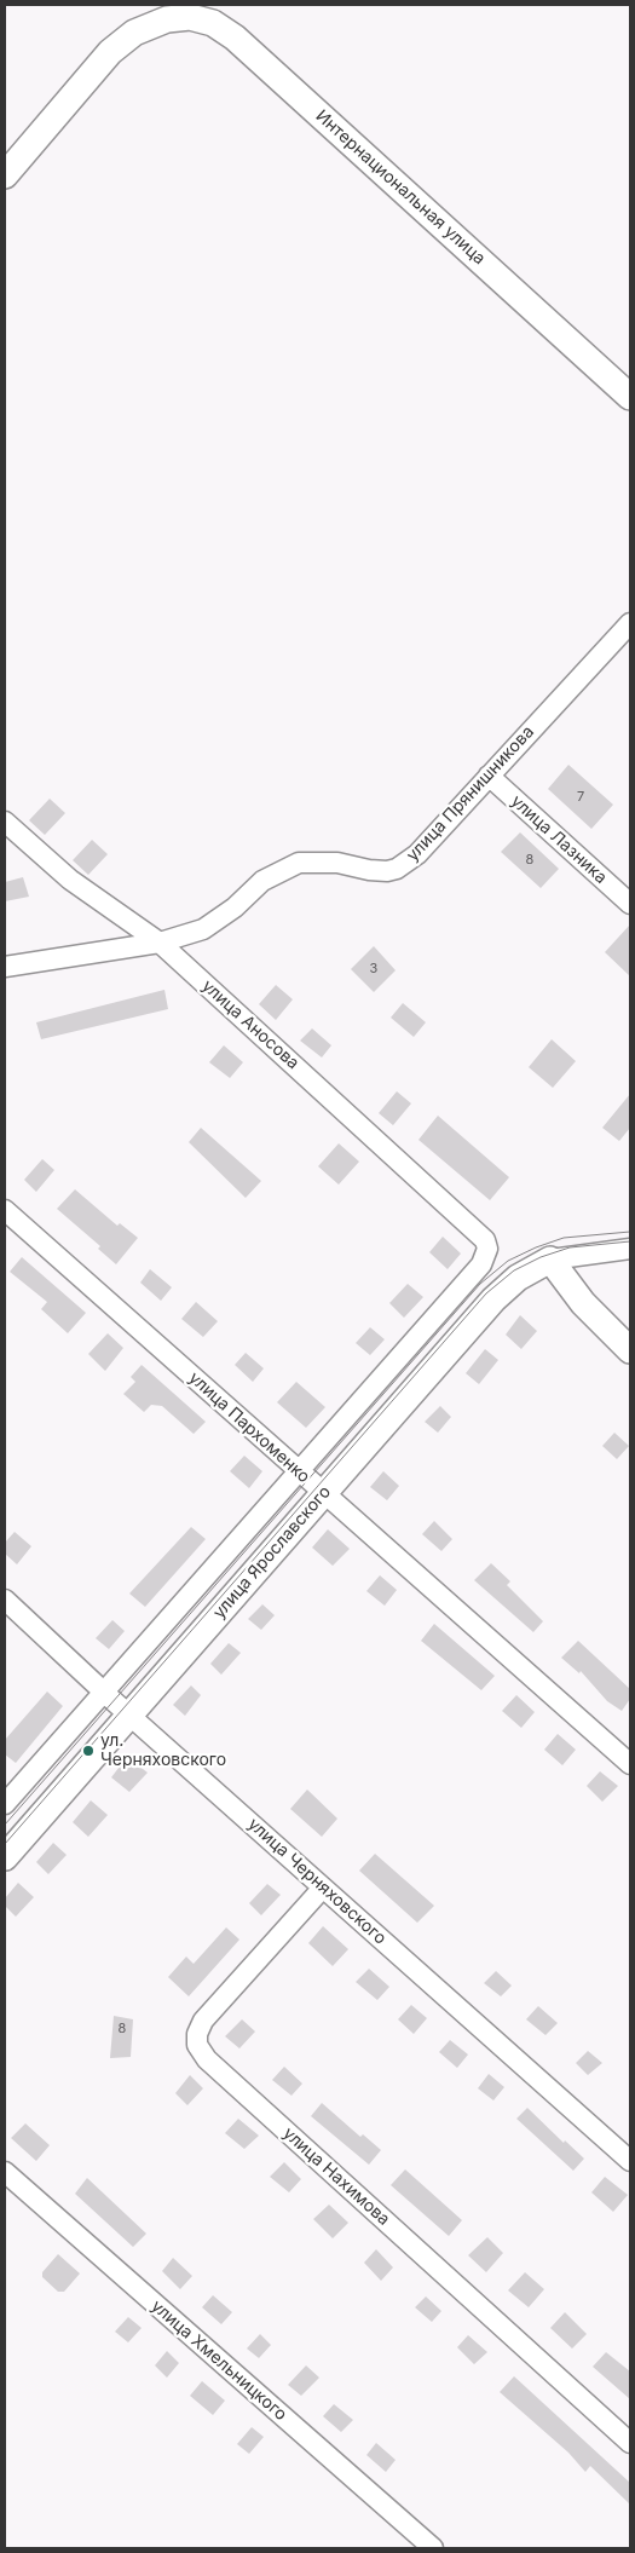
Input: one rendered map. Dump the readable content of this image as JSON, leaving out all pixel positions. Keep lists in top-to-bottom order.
{
  "streets": {
    "street": [
      "Интернациональная улица",
      "улица Прянишникова",
      "улица Лазника",
      "улица Аносова",
      "улица Пархоменко",
      "улица Ярославского",
      "улица Черняховского",
      "улица Нахимова",
      "улица Хмельницкого"
    ]
  },
  "crossings": [
    ["улица Прянишникова", "улица Лазника"],
    ["улица Прянишникова", "улица Аносова"],
    ["улица Аносова", "улица Пархоменко"],
    ["улица Пархоменко", "улица Ярославского"],
    ["улица Ярославского", "улица Черняховского"],
    ["улица Черняховского", "улица Нахимова"]
  ],
  "places": ["ул. Черняховского"],
  "house_numbers": [
    "7",
    "8",
    "3",
    "8"
  ]
}
